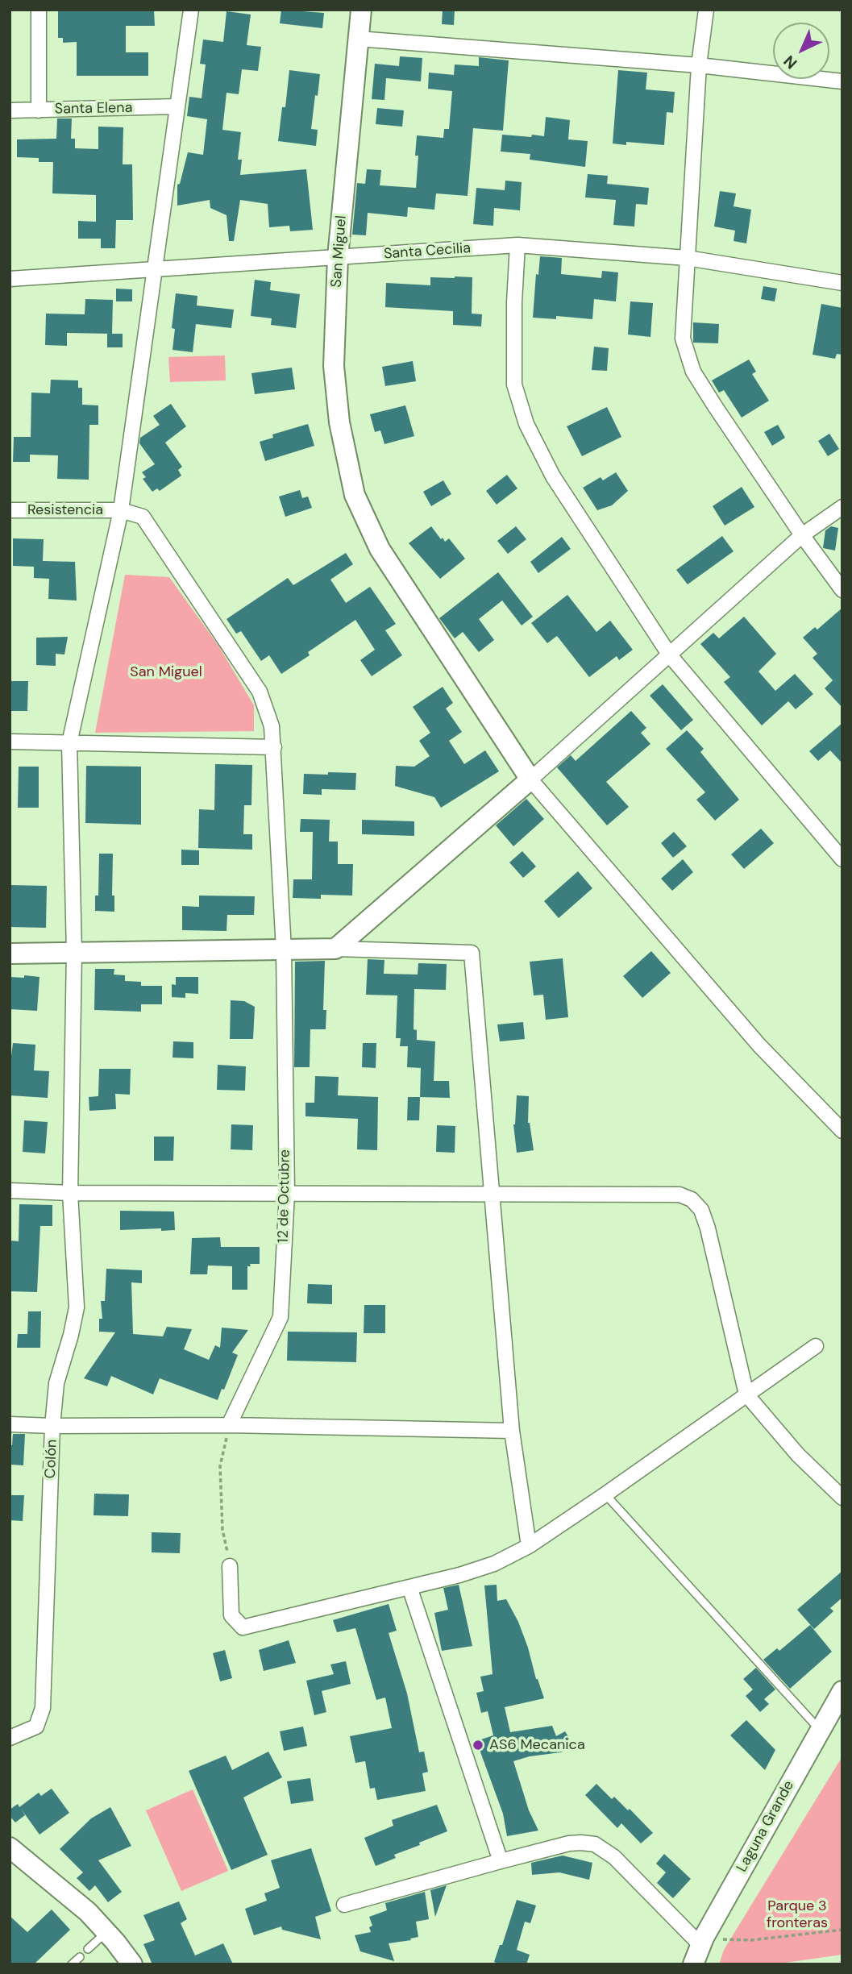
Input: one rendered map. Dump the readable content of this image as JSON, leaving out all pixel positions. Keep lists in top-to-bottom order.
{
  "streets": {
    "street": [
      "Santa Elena",
      "San Miguel",
      "Santa Cecilia",
      "Resistencia",
      "12 de Octubre",
      "Colón",
      "Laguna Grande"
    ]
  },
  "crossings": [
    ["Santa Elena", "Colón"],
    ["San Miguel", "Santa Cecilia"],
    ["Santa Cecilia", "Colón"],
    ["Resistencia", "12 de Octubre"],
    ["Resistencia", "Colón"],
    ["12 de Octubre", "Colón"]
  ],
  "parks": ["San Miguel", "Parque 3 fronteras"],
  "places": ["AS6 Mecanica"],
  "north": "bottom left"
}
